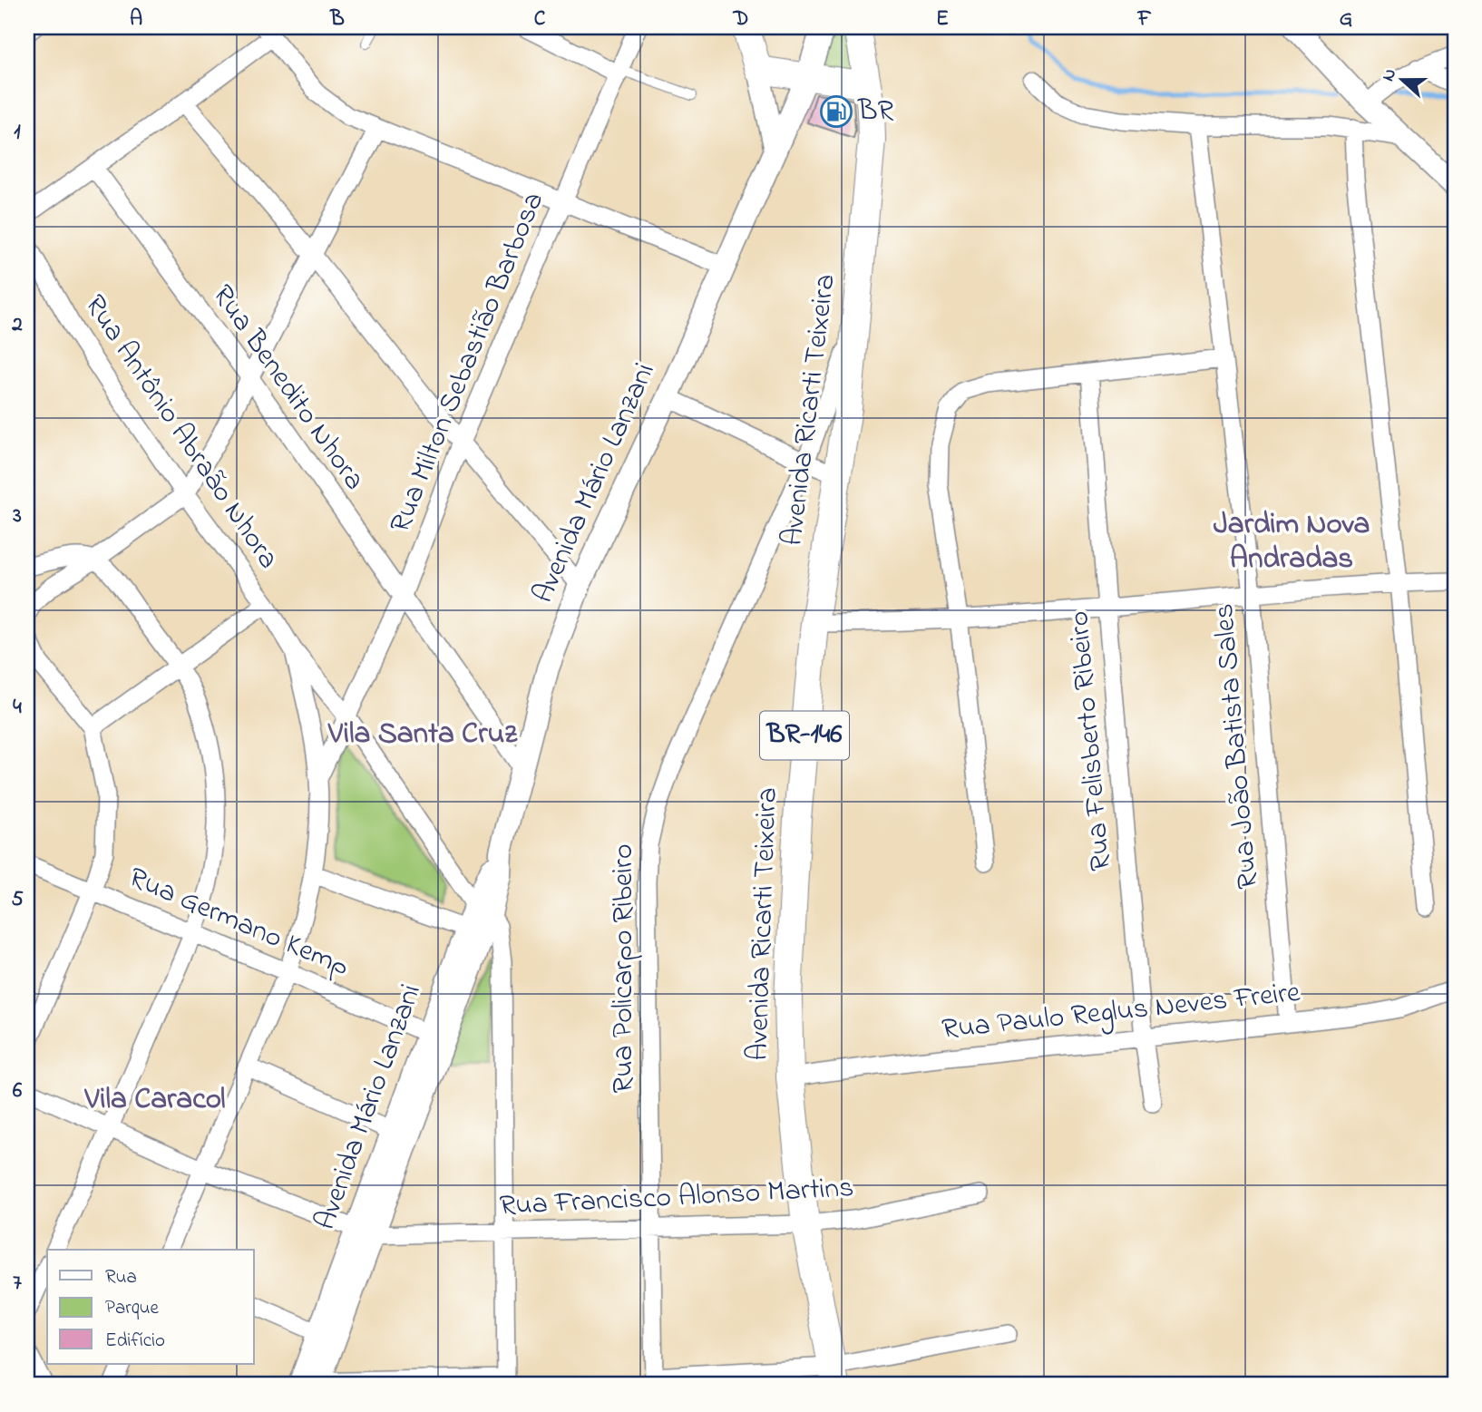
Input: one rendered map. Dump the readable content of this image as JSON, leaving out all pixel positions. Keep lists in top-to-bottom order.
{
  "streets": {
    "main road": ["Avenida Ricarti Teixeira", "BR-146"],
    "street": [
      "Rua Milton Sebastião Barbosa",
      "Rua Benedito Nhora",
      "Rua Antônio Abraão Nhora",
      "Avenida Mário Lanzani",
      "Rua Felisberto Ribeiro",
      "Rua João Batista Sales",
      "Rua Germano Kemp",
      "Rua Policarpo Ribeiro",
      "Rua Paulo Reglus Neves Freire",
      "Rua Francisco Alonso Martins"
    ]
  },
  "crossings": [
    ["Rua Milton Sebastião Barbosa", "Rua Benedito Nhora"],
    ["Rua Benedito Nhora", "Avenida Mário Lanzani"],
    ["Avenida Ricarti Teixeira", "BR-146"],
    ["Avenida Ricarti Teixeira", "Rua Policarpo Ribeiro"],
    ["Avenida Ricarti Teixeira", "Rua Paulo Reglus Neves Freire"],
    ["Avenida Ricarti Teixeira", "Rua Francisco Alonso Martins"],
    ["Avenida Mário Lanzani", "Rua Germano Kemp"],
    ["Avenida Mário Lanzani", "Rua Francisco Alonso Martins"],
    ["Rua Felisberto Ribeiro", "Rua Paulo Reglus Neves Freire"],
    ["Rua João Batista Sales", "Rua Paulo Reglus Neves Freire"],
    ["Rua Policarpo Ribeiro", "Rua Francisco Alonso Martins"]
  ],
  "districts": ["Jardim Nova Andradas", "Vila Santa Cruz", "Vila Caracol"],
  "places": {
    "fuel station": ["BR"]
  },
  "legend": ["Rua", "Parque", "Edifício"],
  "north": "left",
  "grid": {
    "columns": [
      "A",
      "B",
      "C",
      "D",
      "E",
      "F",
      "G"
    ],
    "rows": [
      "1",
      "2",
      "3",
      "4",
      "5",
      "6",
      "7"
    ]
  }
}
